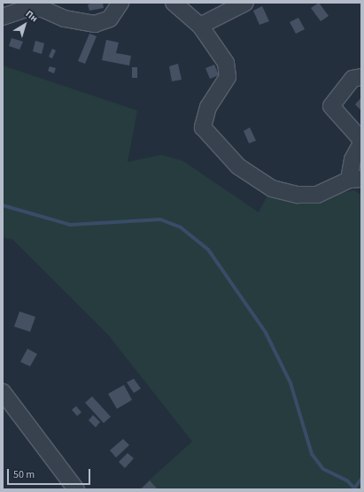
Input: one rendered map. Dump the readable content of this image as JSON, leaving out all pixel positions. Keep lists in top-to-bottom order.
{
  "scale_bar": "50 m",
  "north": "top right"
}
